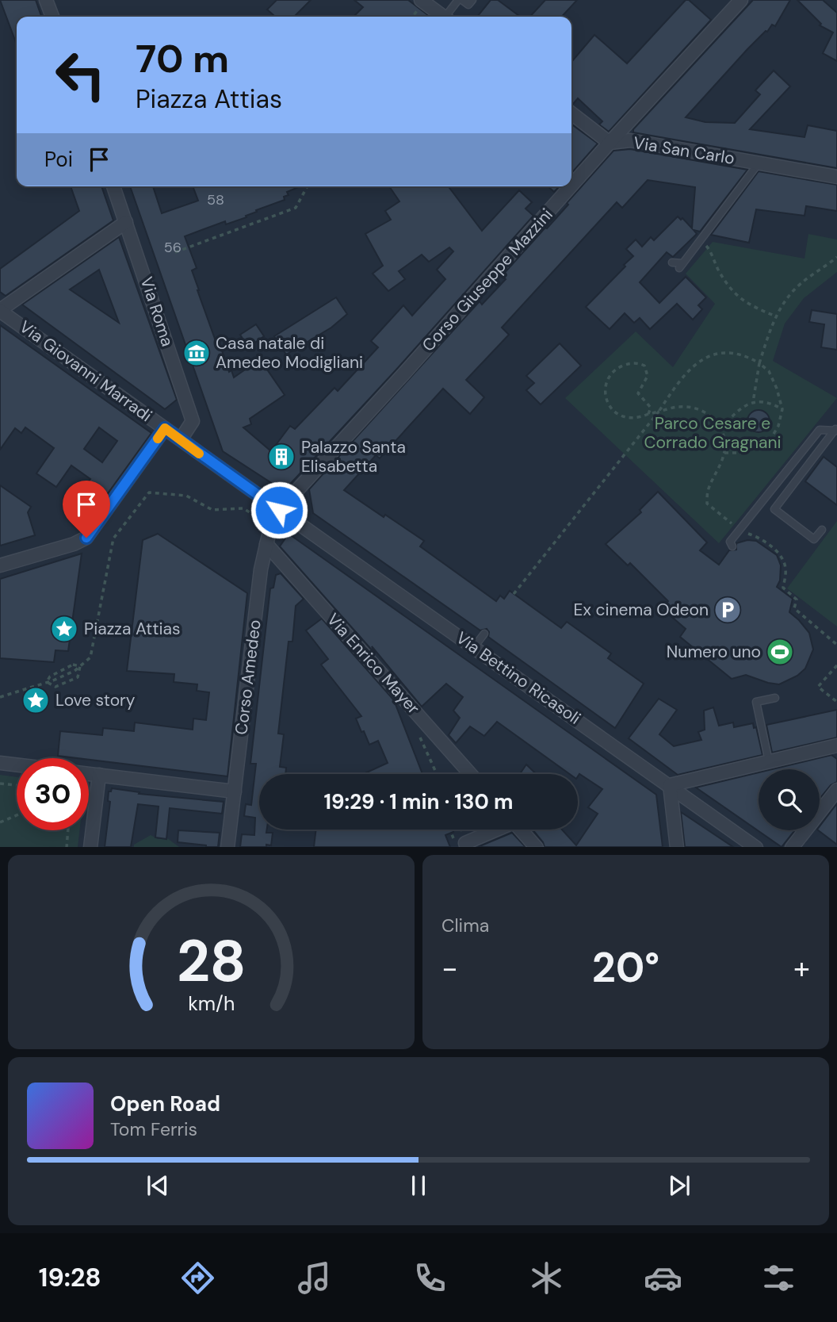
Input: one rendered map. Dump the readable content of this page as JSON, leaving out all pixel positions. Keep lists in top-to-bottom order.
{
  "streets": {
    "street": [
      "Via San Carlo",
      "Corso Giuseppe Mazzini",
      "Via Roma",
      "Via Giovanni Marradi",
      "Via Enrico Mayer",
      "Corso Amedeo",
      "Via Bettino Ricasoli"
    ]
  },
  "crossings": [
    ["Via San Carlo", "Corso Giuseppe Mazzini"],
    ["Corso Giuseppe Mazzini", "Via Giovanni Marradi"],
    ["Corso Giuseppe Mazzini", "Corso Amedeo"],
    ["Corso Giuseppe Mazzini", "Via Bettino Ricasoli"],
    ["Via Roma", "Via Giovanni Marradi"],
    ["Via Giovanni Marradi", "Corso Amedeo"],
    ["Via Giovanni Marradi", "Via Bettino Ricasoli"],
    ["Via Enrico Mayer", "Corso Amedeo"],
    ["Corso Amedeo", "Via Bettino Ricasoli"]
  ],
  "parks": ["Parco Cesare e Corrado Gragnani"],
  "places": {
    "museum": ["Casa natale di Amedeo Modigliani"],
    "building": ["Palazzo Santa Elisabetta"],
    "parking": ["Ex cinema Odeon"],
    "place": ["Piazza Attias", "Love story"],
    "sports": ["Numero uno"]
  },
  "house_numbers": ["58", "56"],
  "page": {
    "turn": ["70 m", "Piazza Attias"],
    "then": "Poi",
    "limit": "30",
    "trip": "19:29 · 1 min · 130 m",
    "tile": "Clima",
    "heat": ["−", "20°", "+"],
    "song": ["Open Road", "Tom Ferris"],
    "tabs": "19:28",
    "gauge": ["28", "km/h"]
  }
}
